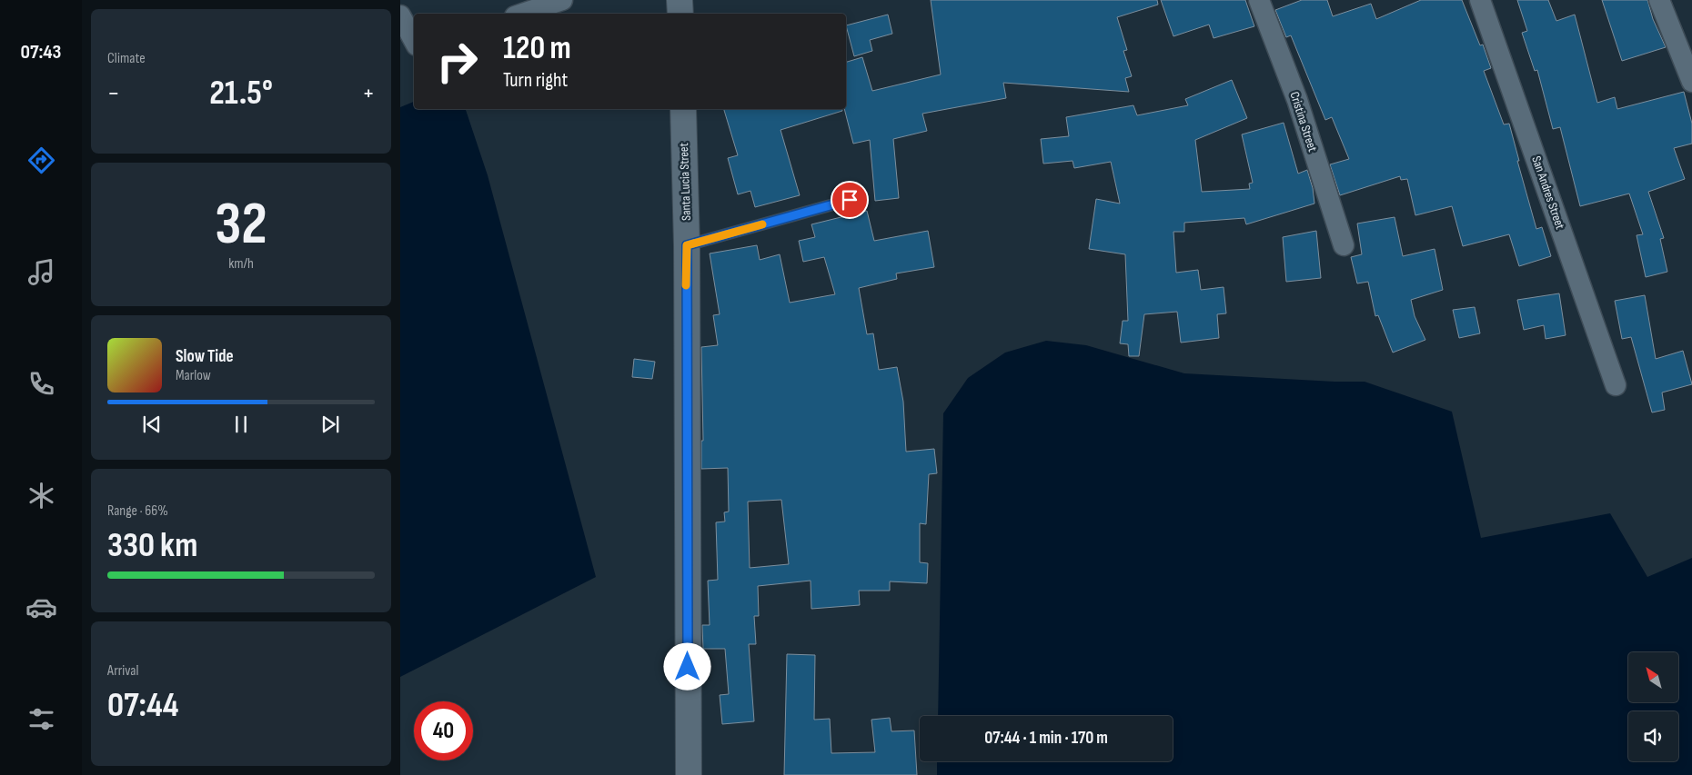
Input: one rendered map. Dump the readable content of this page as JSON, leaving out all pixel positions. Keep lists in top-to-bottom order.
{
  "streets": {
    "street": ["Cristina Street", "Santa Lucia Street", "San Andres Street"]
  },
  "north": "top left",
  "page": {
    "tabs": "07:43",
    "tile": [
      "Climate",
      ["32", "km/h"],
      ["Range · 66%", "330 km"],
      ["Arrival", "07:44"]
    ],
    "turn": ["120 m", "Turn right"],
    "heat": ["−", "21.5°", "+"],
    "song": ["Slow Tide", "Marlow"],
    "limit": "40",
    "trip": "07:44 · 1 min · 170 m"
  }
}
